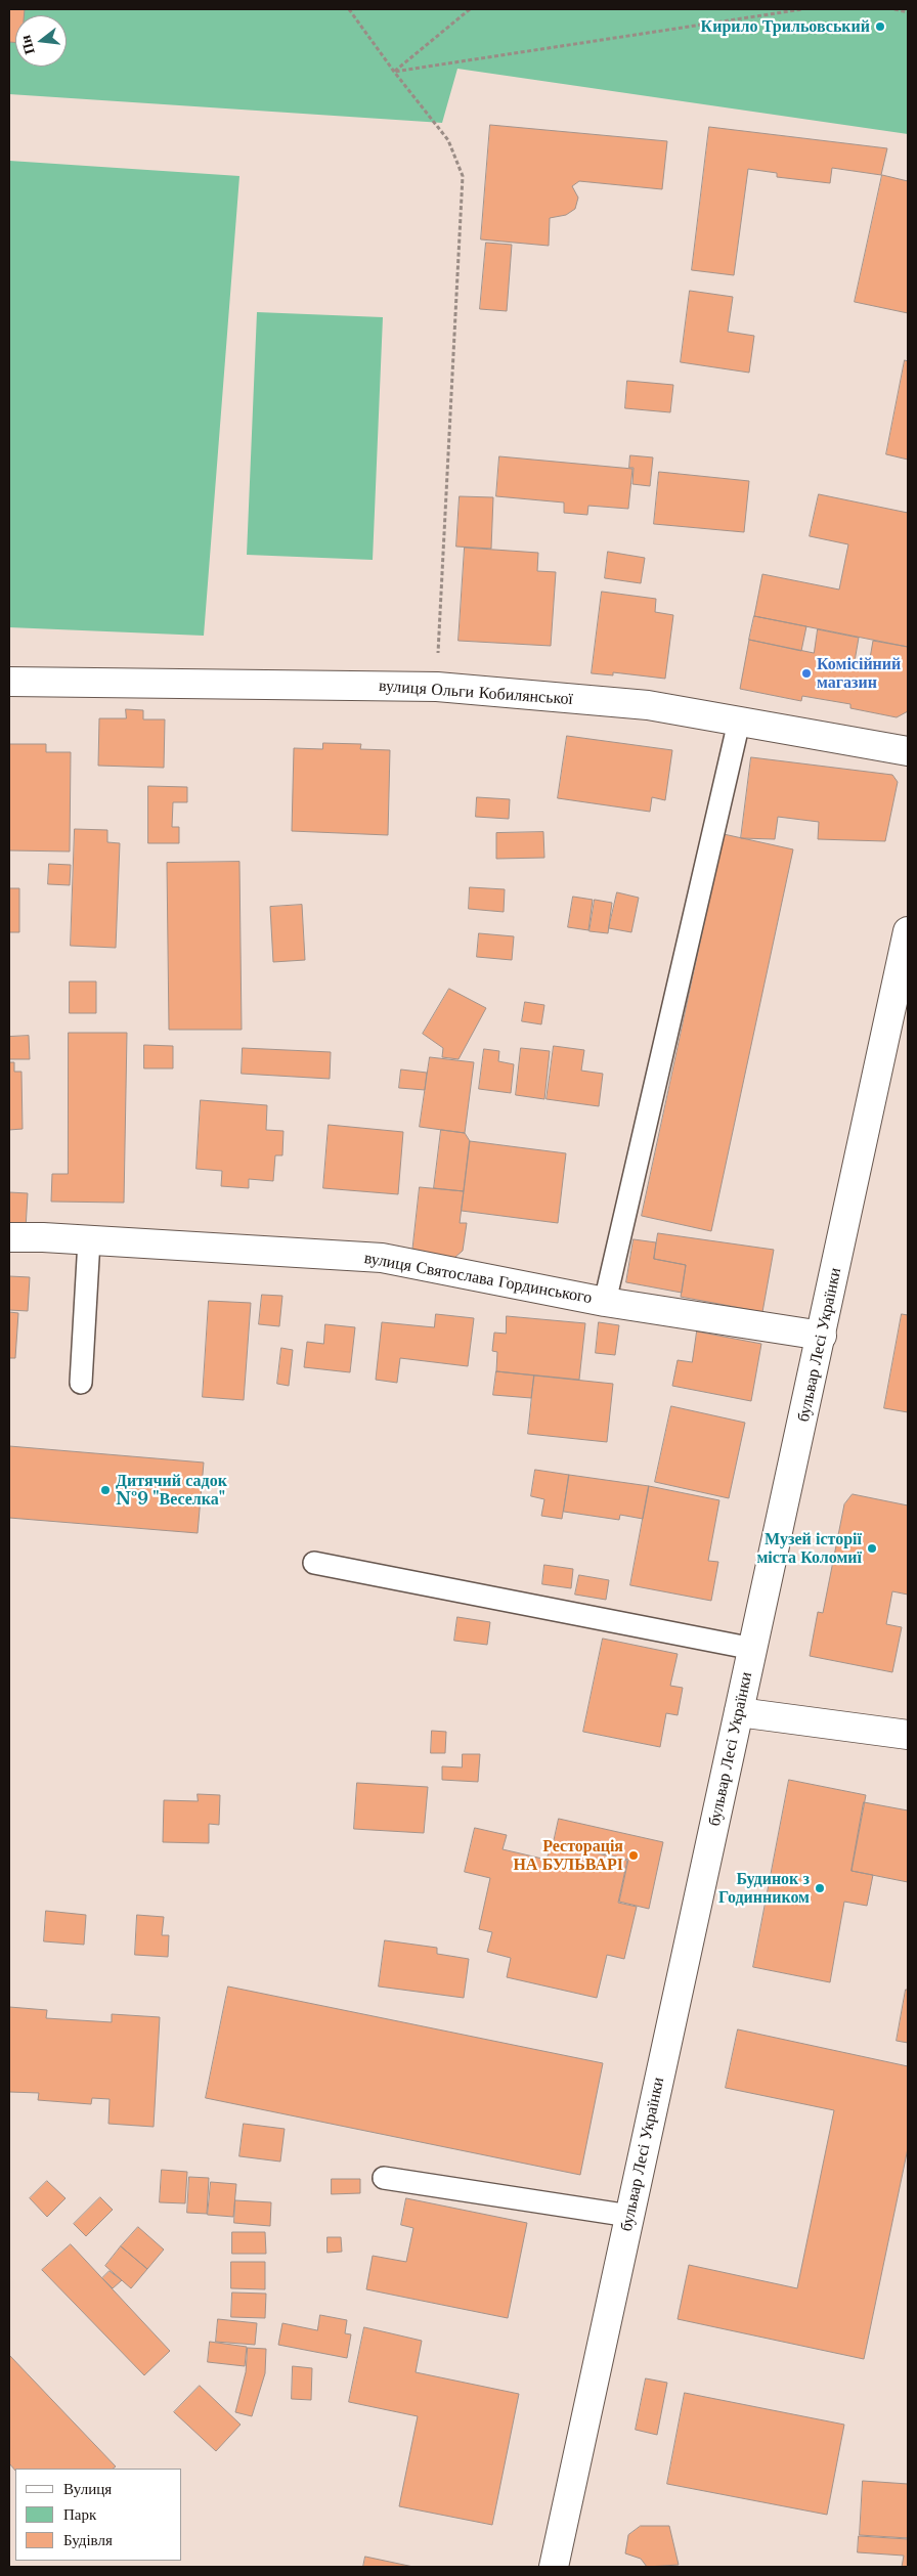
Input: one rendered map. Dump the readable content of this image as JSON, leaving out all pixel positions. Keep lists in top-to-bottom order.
{
  "streets": {
    "street": ["вулиця Ольги Кобилянської", "вулиця Святослава Гординського", "бульвар Лесі Українки"]
  },
  "crossings": [
    ["вулиця Святослава Гординського", "бульвар Лесі Українки"]
  ],
  "places": [
    "Кирило Трильовський",
    "Комісійний магазин",
    "Дитячий садок №9 \"Веселка\"",
    "Музей історії міста Коломиї",
    "Ресторація НА БУЛЬВАРІ",
    "Будинок з Годинником"
  ],
  "legend": ["Вулиця", "Парк", "Будівля"],
  "north": "left"
}
